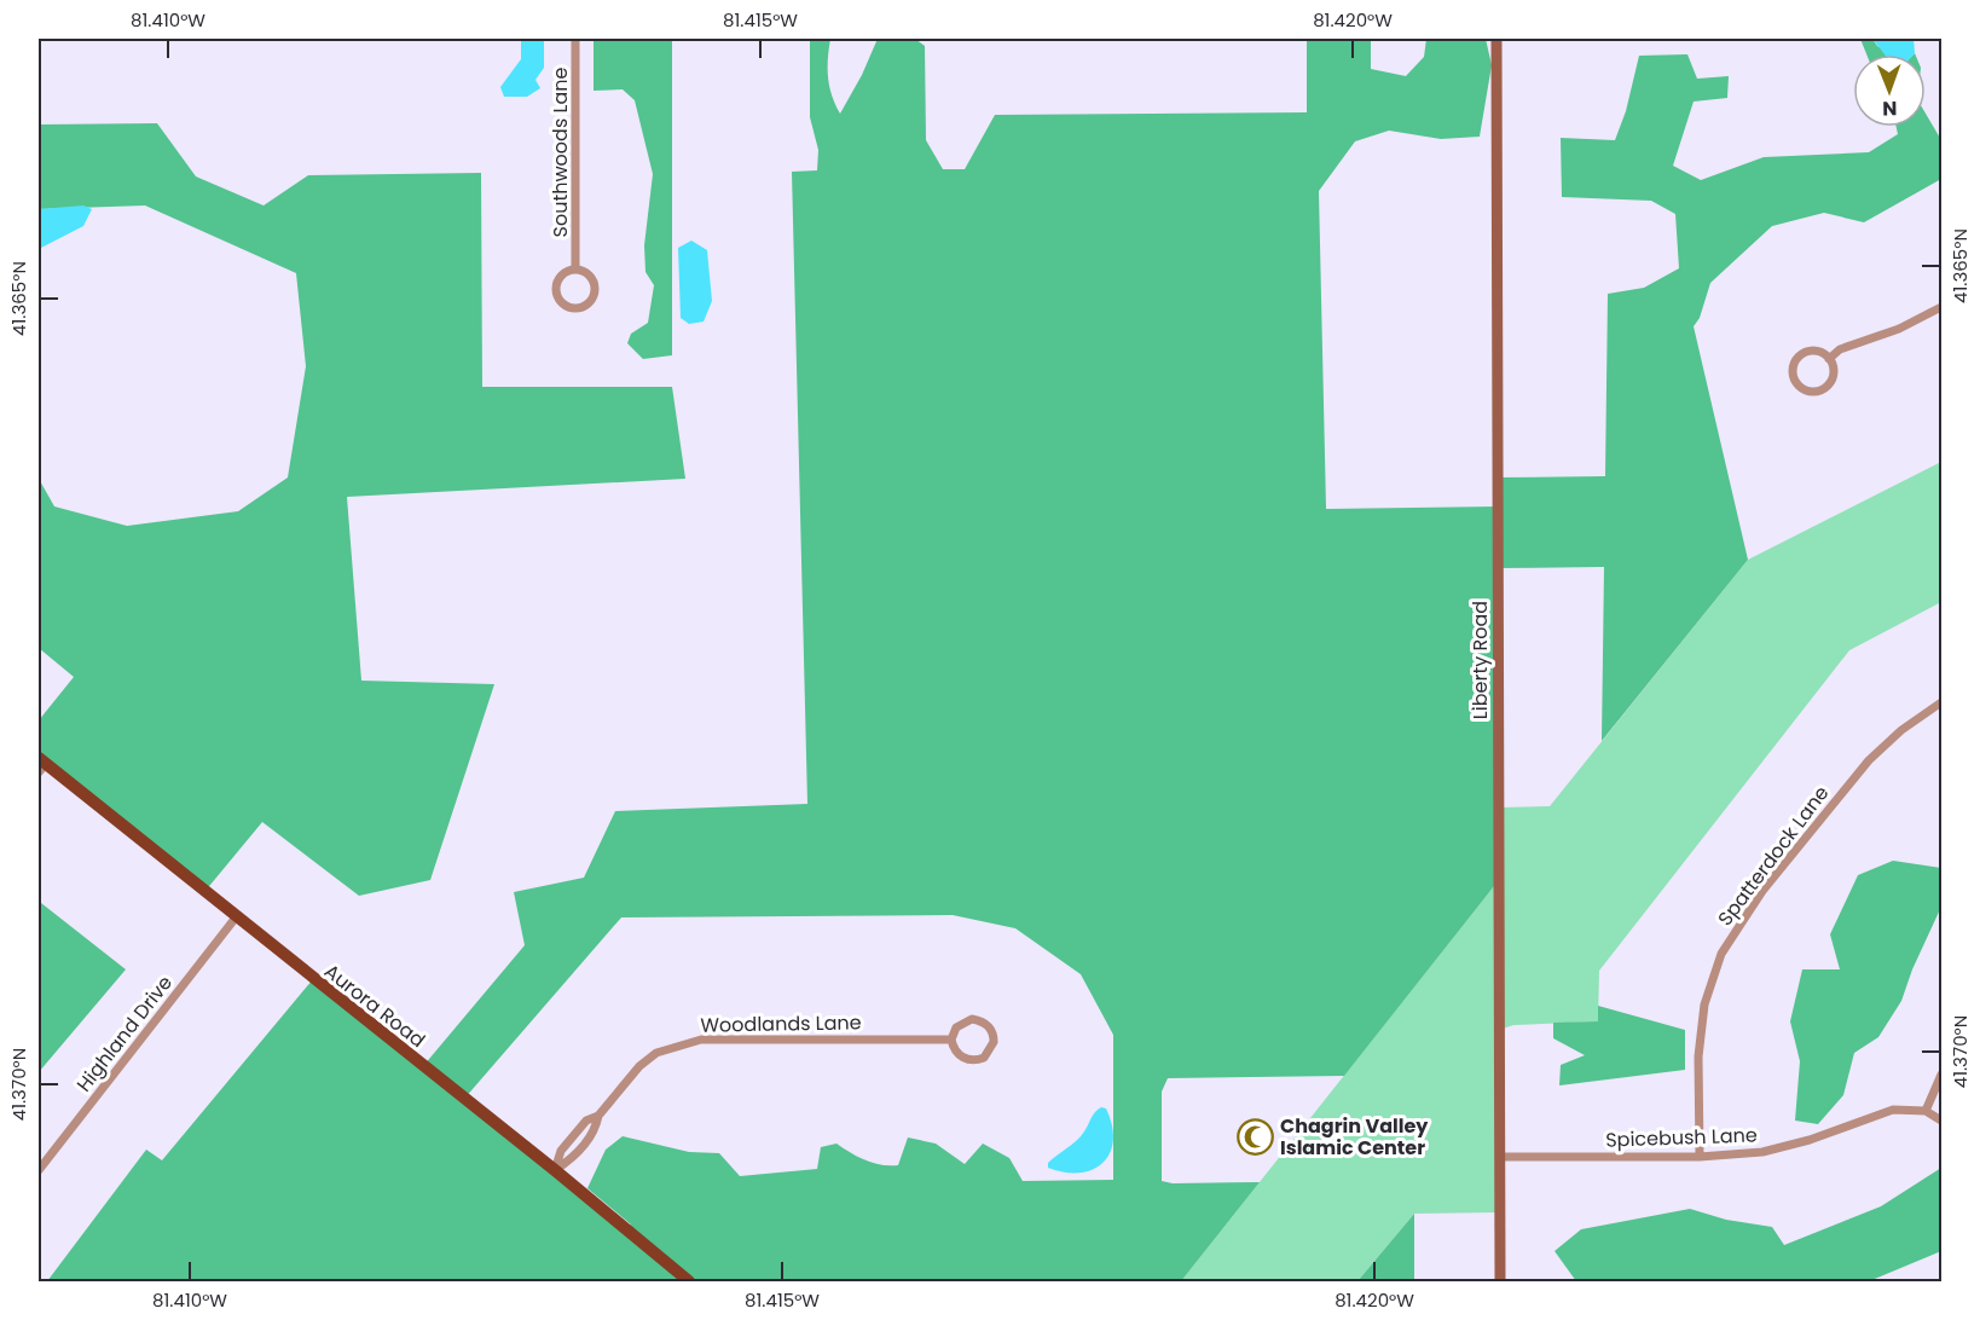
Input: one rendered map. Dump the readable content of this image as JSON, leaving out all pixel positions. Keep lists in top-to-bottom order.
{
  "streets": {
    "main road": ["Aurora Road"],
    "street": [
      "Southwoods Lane",
      "Liberty Road",
      "Spatterdock Lane",
      "Woodlands Lane",
      "Highland Drive",
      "Spicebush Lane"
    ]
  },
  "crossings": [
    ["Liberty Road", "Spicebush Lane"],
    ["Spatterdock Lane", "Spicebush Lane"],
    ["Aurora Road", "Woodlands Lane"],
    ["Aurora Road", "Highland Drive"]
  ],
  "places": {
    "mosque": ["Chagrin Valley Islamic Center"]
  },
  "north": "bottom",
  "coordinates": [
    "81.410°W",
    "81.415°W",
    "81.420°W",
    "41.365°N",
    "41.370°N"
  ]
}
